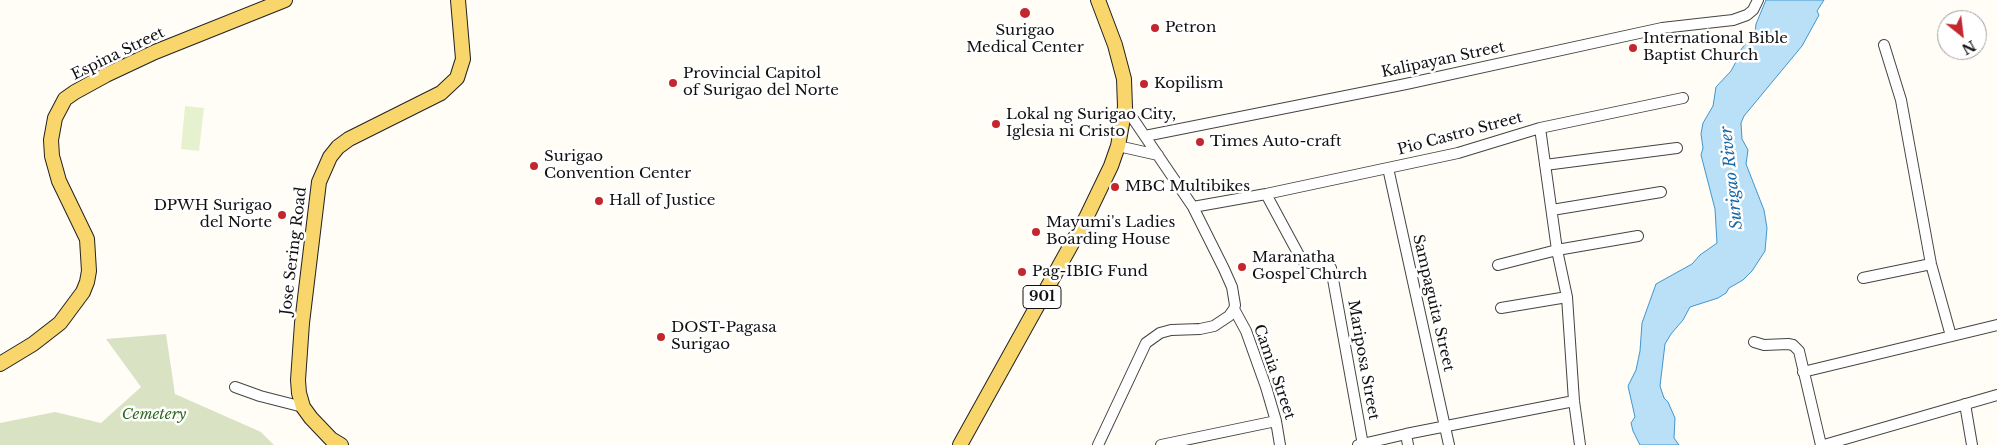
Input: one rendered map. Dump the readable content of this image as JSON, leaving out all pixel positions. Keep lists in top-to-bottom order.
{
  "streets": {
    "main road": ["Espina Street", "Jose Sering Road", "901"],
    "street": [
      "Kalipayan Street",
      "Pio Castro Street",
      "Sampaguita Street",
      "Mariposa Street",
      "Camia Street"
    ]
  },
  "crossings": [
    ["Kalipayan Street", "Camia Street"],
    ["Pio Castro Street", "Sampaguita Street"],
    ["Pio Castro Street", "Mariposa Street"],
    ["Pio Castro Street", "Camia Street"],
    ["901", "Camia Street"]
  ],
  "water": ["Surigao River"],
  "parks": ["Cemetery"],
  "places": [
    "Surigao Medical Center",
    "Petron",
    "International Bible Baptist Church",
    "Provincial Capitol of Surigao del Norte",
    "Kopilism",
    "Lokal ng Surigao City, Iglesia ni Cristo",
    "Times Auto-craft",
    "Surigao Convention Center",
    "MBC Multibikes",
    "Hall of Justice",
    "DPWH Surigao del Norte",
    "Mayumi's Ladies Boarding House",
    "Maranatha Gospel Church",
    "Pag-IBIG Fund",
    "DOST-Pagasa Surigao"
  ],
  "north": "bottom right"
}
